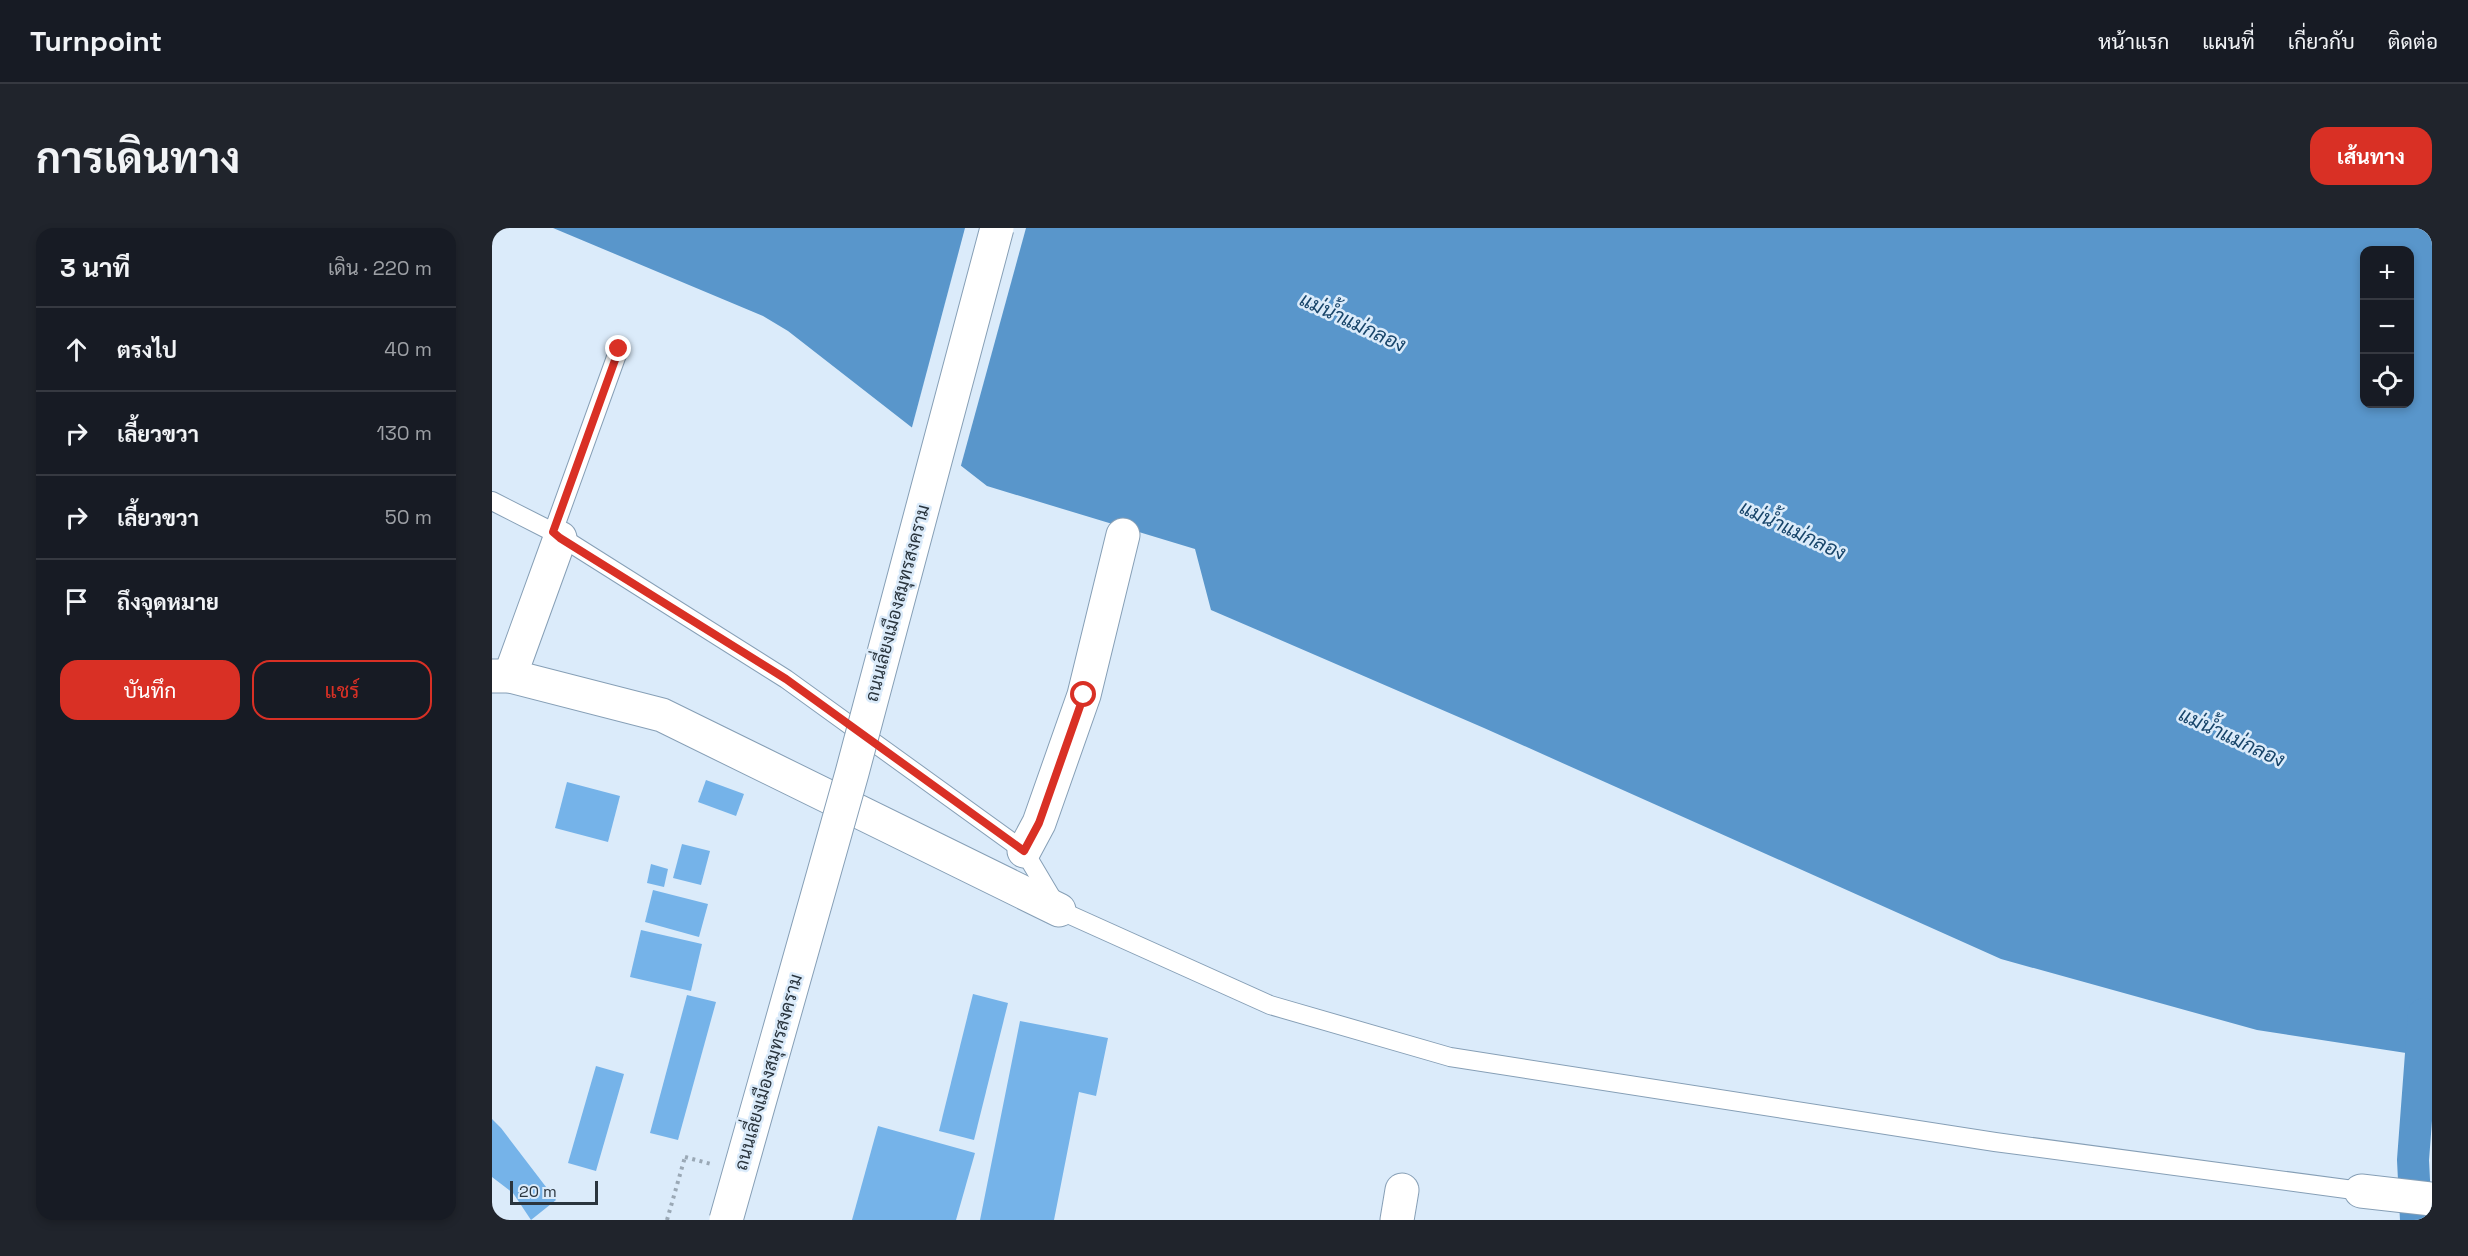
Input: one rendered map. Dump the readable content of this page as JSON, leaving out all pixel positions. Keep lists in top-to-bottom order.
{
  "streets": {
    "street": ["ถนนเลี่ยงเมืองสมุทรสงคราม"]
  },
  "water": ["แม่น้ำแม่กลอง"],
  "scale_bar": "20 m",
  "page": {
    "header": "Turnpoint",
    "nav": [
      "หน้าแรก",
      "แผนที่",
      "เกี่ยวกับ",
      "ติดต่อ"
    ],
    "buttons": [
      "เส้นทาง",
      ["บันทึก", "แชร์"]
    ],
    "title": "การเดินทาง",
    "heading": ["3 นาที", "เดิน · 220 m"],
    "map_buttons": ["+", "−"],
    "list": [
      ["ตรงไป", "40 m"],
      ["เลี้ยวขวา", "130 m"],
      ["เลี้ยวขวา", "50 m"],
      "ถึงจุดหมาย"
    ],
    "scale": "20 m"
  }
}
